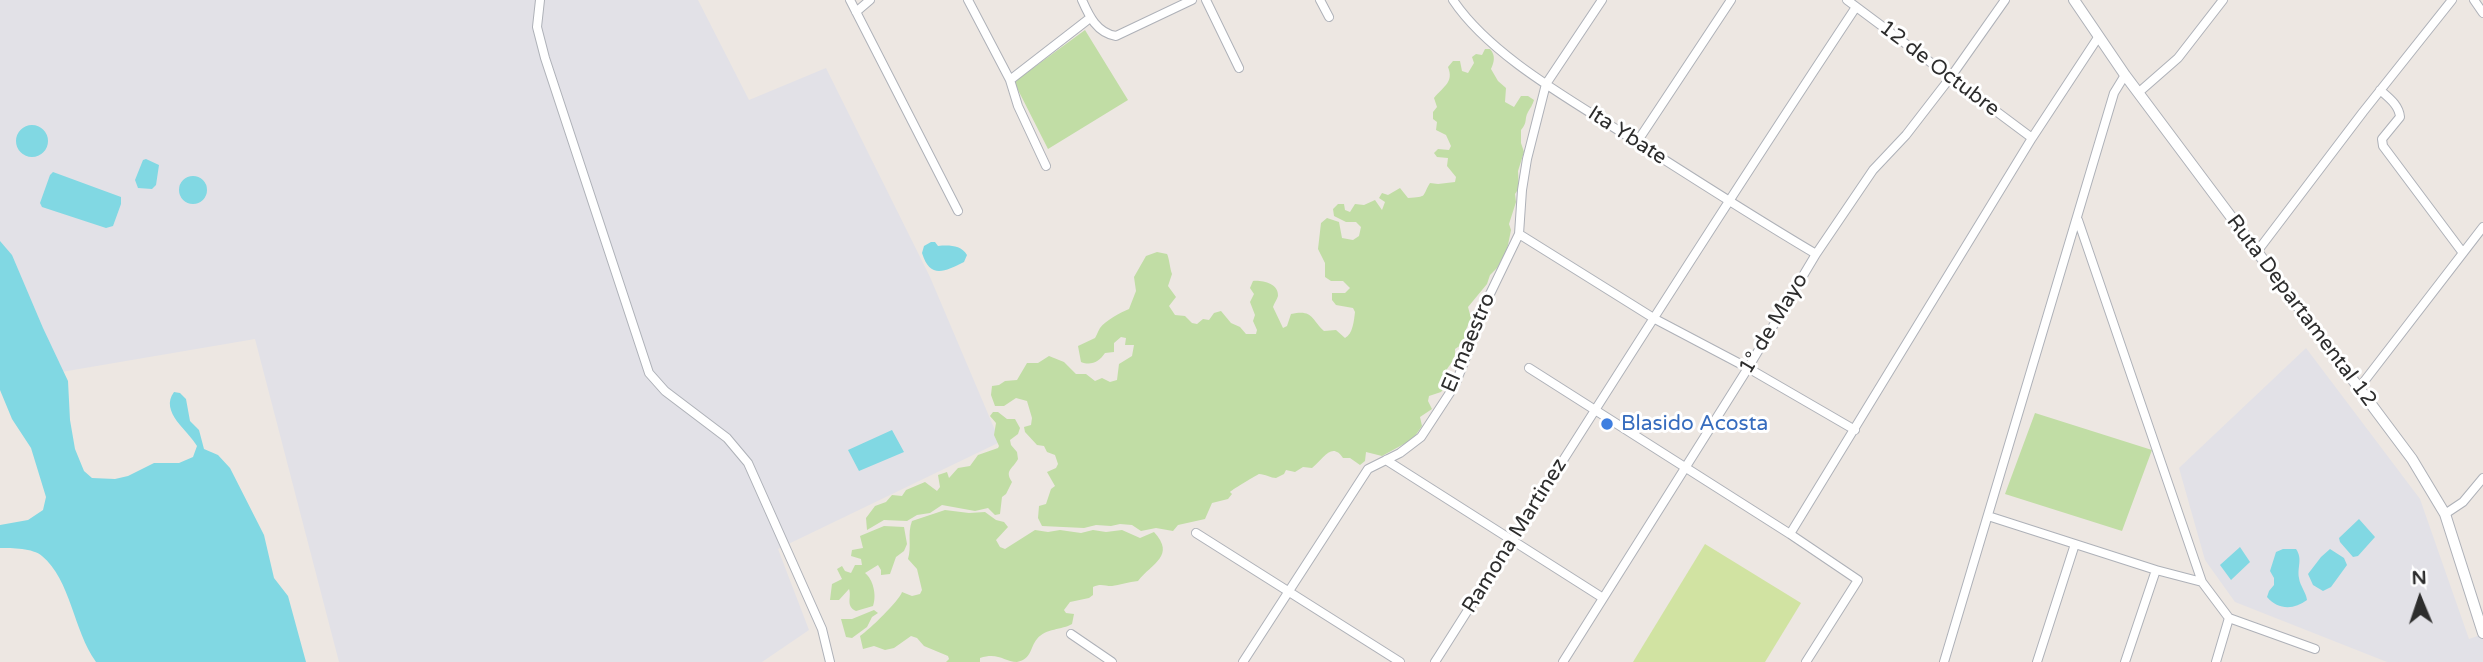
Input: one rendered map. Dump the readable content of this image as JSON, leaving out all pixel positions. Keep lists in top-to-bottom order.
{
  "streets": {
    "main road": ["Ruta Departamental 12"],
    "street": [
      "12 de Octubre",
      "Ita Ybate",
      "1° de Mayo",
      "El maestro",
      "Ramona Martinez"
    ]
  },
  "crossings": [
    ["12 de Octubre", "1° de Mayo"],
    ["12 de Octubre", "Ramona Martinez"],
    ["Ita Ybate", "1° de Mayo"],
    ["Ita Ybate", "El maestro"],
    ["Ita Ybate", "Ramona Martinez"]
  ],
  "places": ["Blasido Acosta"],
  "north": "top"
}
